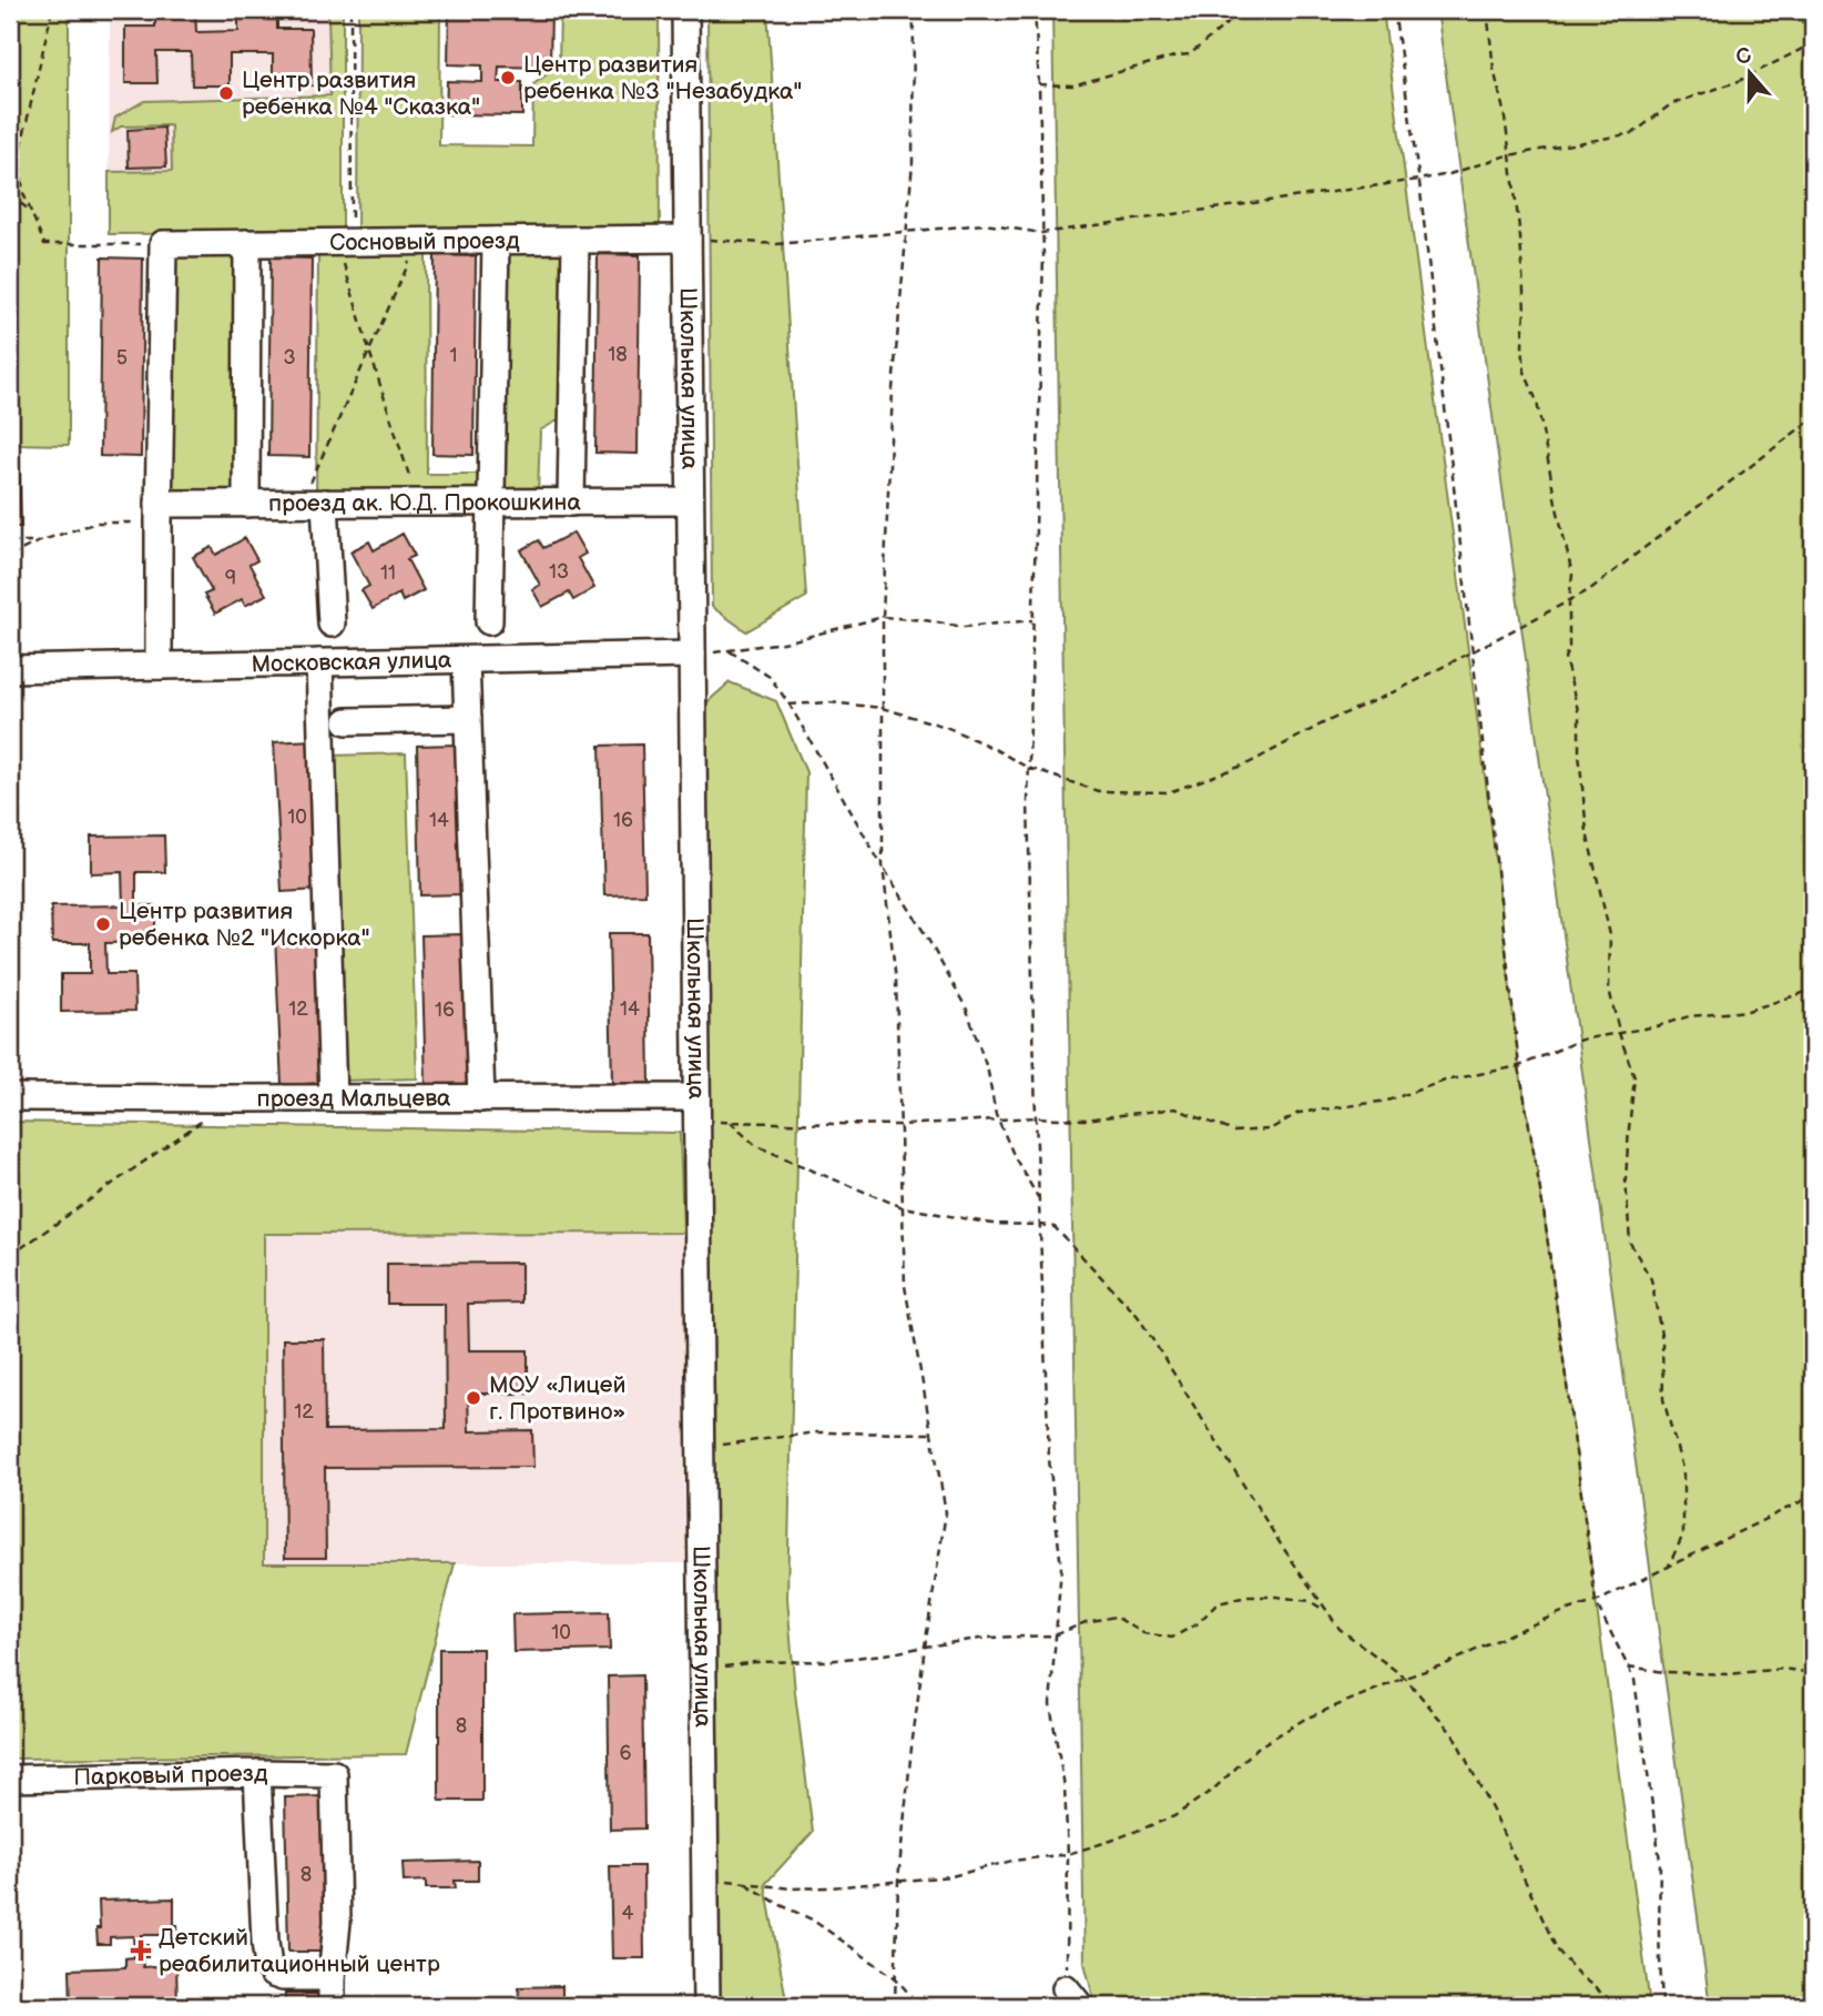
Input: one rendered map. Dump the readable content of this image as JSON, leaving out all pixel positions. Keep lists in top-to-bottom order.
{
  "streets": {
    "street": [
      "Сосновый проезд",
      "Школьная улица",
      "проезд ак. Ю.Д. Прокошкина",
      "Московская улица",
      "проезд Мальцева",
      "Парковый проезд"
    ]
  },
  "crossings": [
    ["Сосновый проезд", "Школьная улица"],
    ["Школьная улица", "проезд ак. Ю.Д. Прокошкина"],
    ["Школьная улица", "Московская улица"],
    ["Школьная улица", "проезд Мальцева"]
  ],
  "places": {
    "other": [
      "Центр развития ребенка №3 \"Незабудка\"",
      "Центр развития ребенка №4 \"Сказка\"",
      "Центр развития ребенка №2 \"Искорка\"",
      "МОУ «Лицей г. Протвино»"
    ],
    "health": ["Детский реабилитационный центр"]
  },
  "house_numbers": [
    "18",
    "1",
    "5",
    "3",
    "13",
    "11",
    "9",
    "10",
    "14",
    "16",
    "12",
    "14",
    "16",
    "12",
    "10",
    "8",
    "6",
    "8",
    "4"
  ],
  "north": "top"
}
